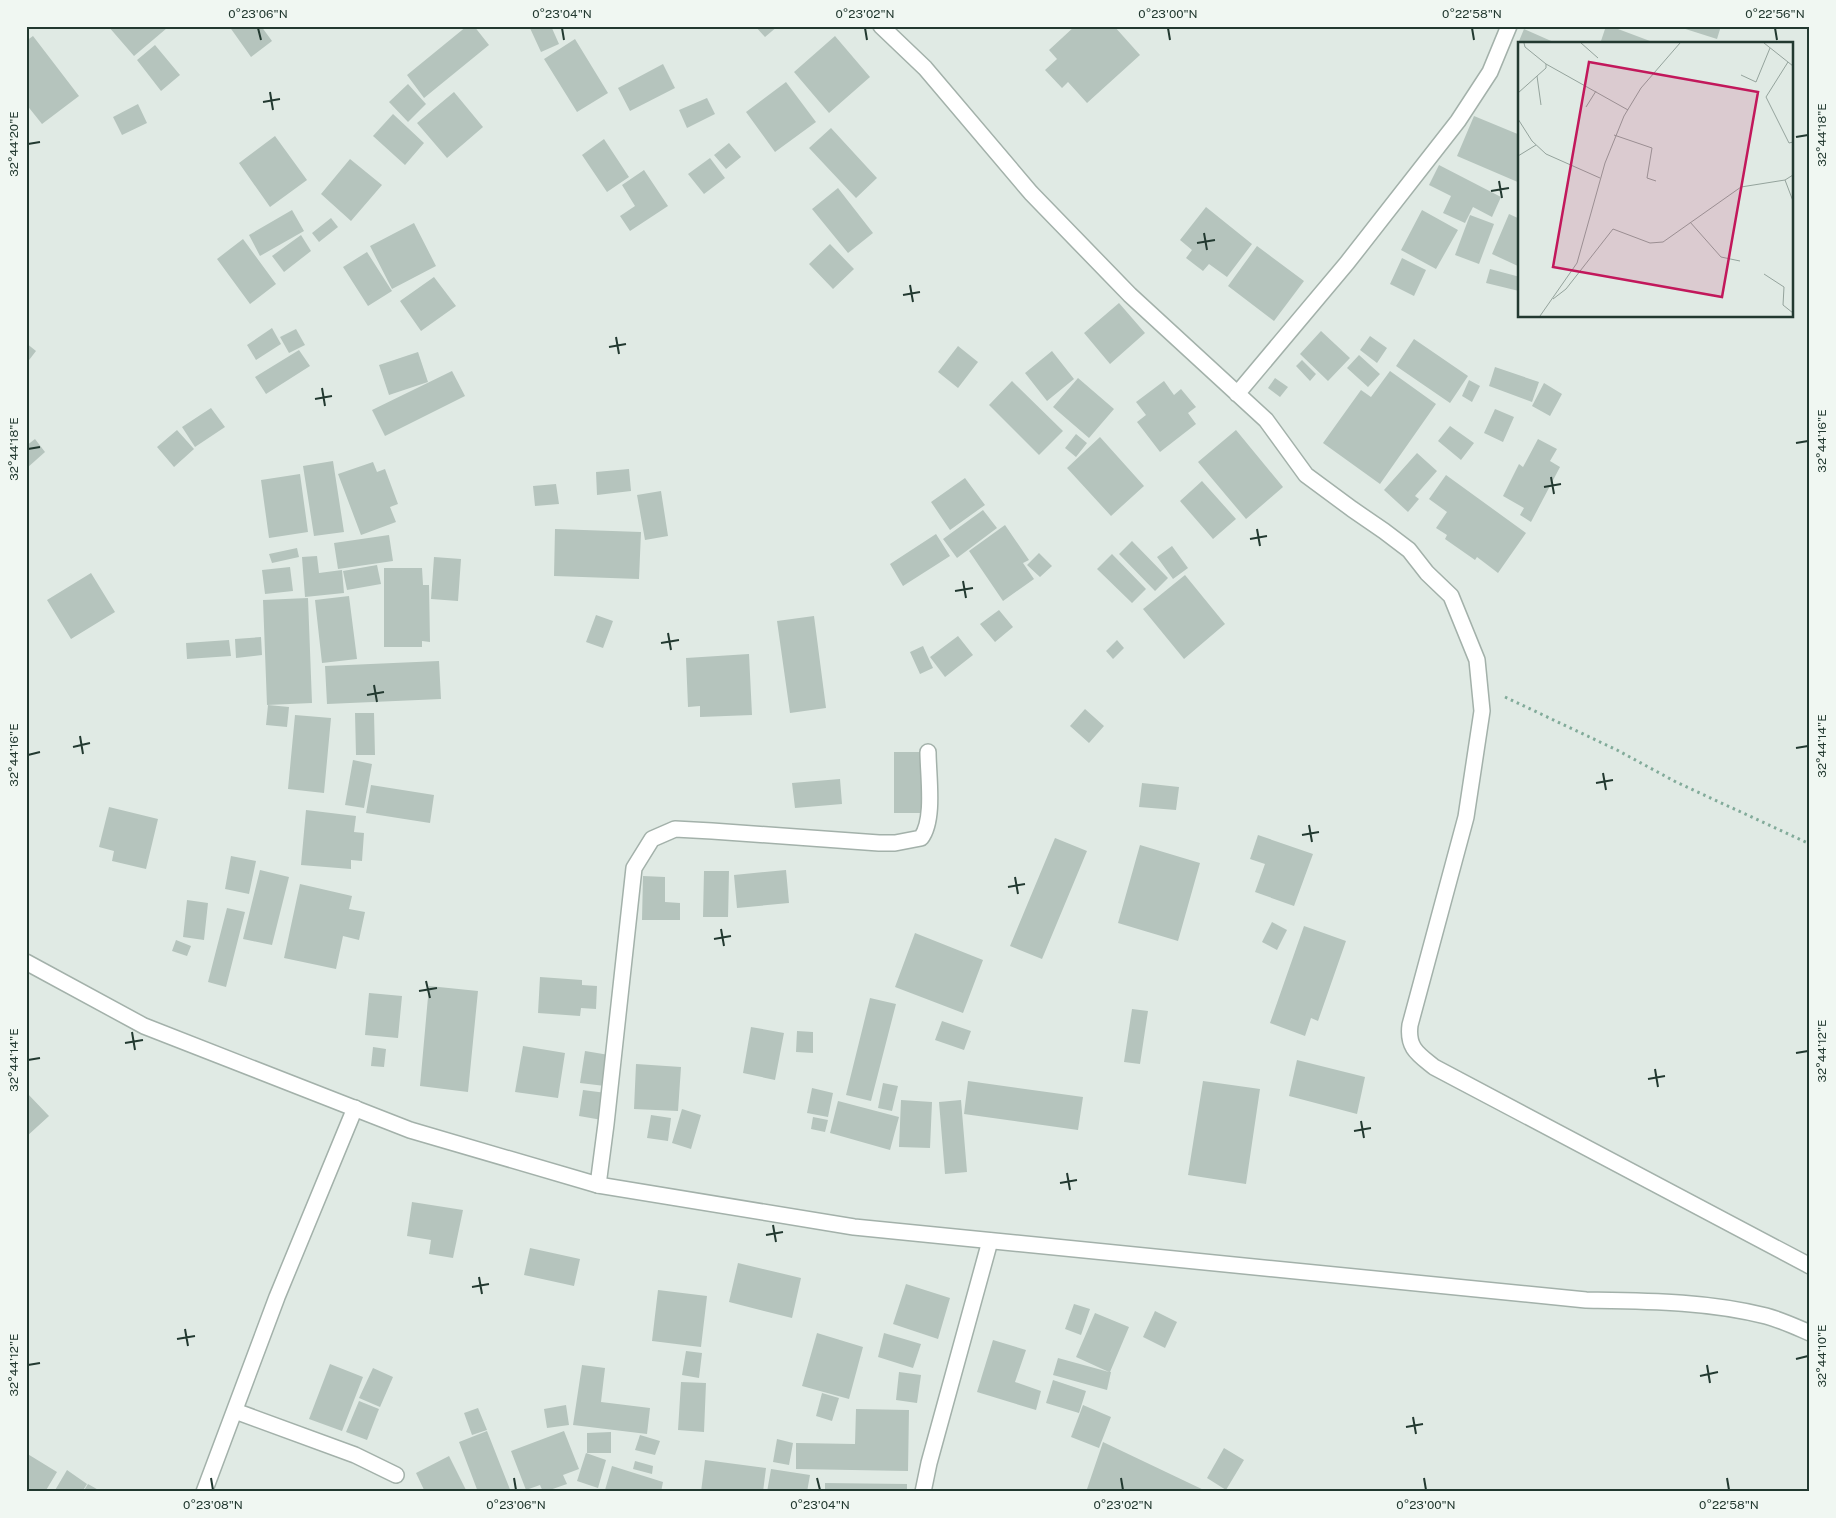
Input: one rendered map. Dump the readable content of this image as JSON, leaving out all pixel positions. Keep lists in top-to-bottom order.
{
  "coordinates": [
    "0°23'06\"N",
    "0°23'04\"N",
    "0°23'02\"N",
    "0°23'00\"N",
    "0°22'58\"N",
    "0°22'56\"N",
    "32°44'18\"E",
    "32°44'20\"E",
    "32°44'16\"E",
    "32°44'14\"E",
    "32°44'12\"E",
    "32°44'10\"E",
    "0°23'08\"N"
  ]
}
